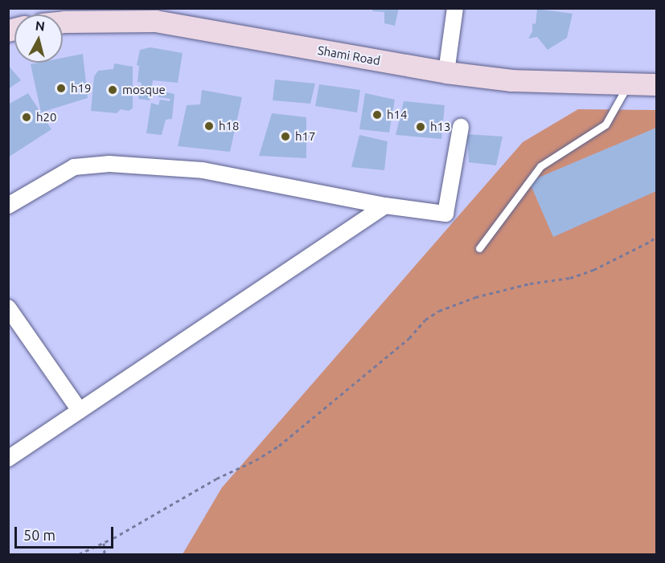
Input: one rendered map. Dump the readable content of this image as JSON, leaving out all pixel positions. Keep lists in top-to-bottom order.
{
  "streets": {
    "street": ["Shami Road"]
  },
  "places": [
    "h19",
    "mosque",
    "h14",
    "h20",
    "h18",
    "h13",
    "h17"
  ],
  "scale_bar": "50 m",
  "north": "top"
}
